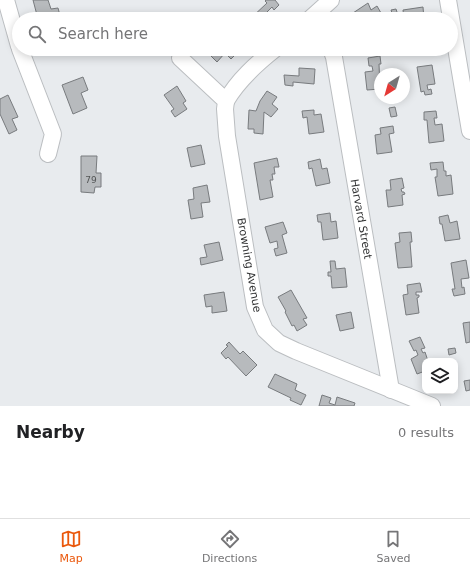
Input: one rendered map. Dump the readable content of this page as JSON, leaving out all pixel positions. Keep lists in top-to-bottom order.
{
  "streets": {
    "street": ["Harvard Street", "Browning Avenue"]
  },
  "crossings": [
    ["Harvard Street", "Browning Avenue"]
  ],
  "house_numbers": ["79"],
  "north": "bottom left",
  "page": {
    "search": "Search here",
    "heading": ["Nearby", "0 results"],
    "nav": ["Map", "Directions", "Saved"]
  }
}
